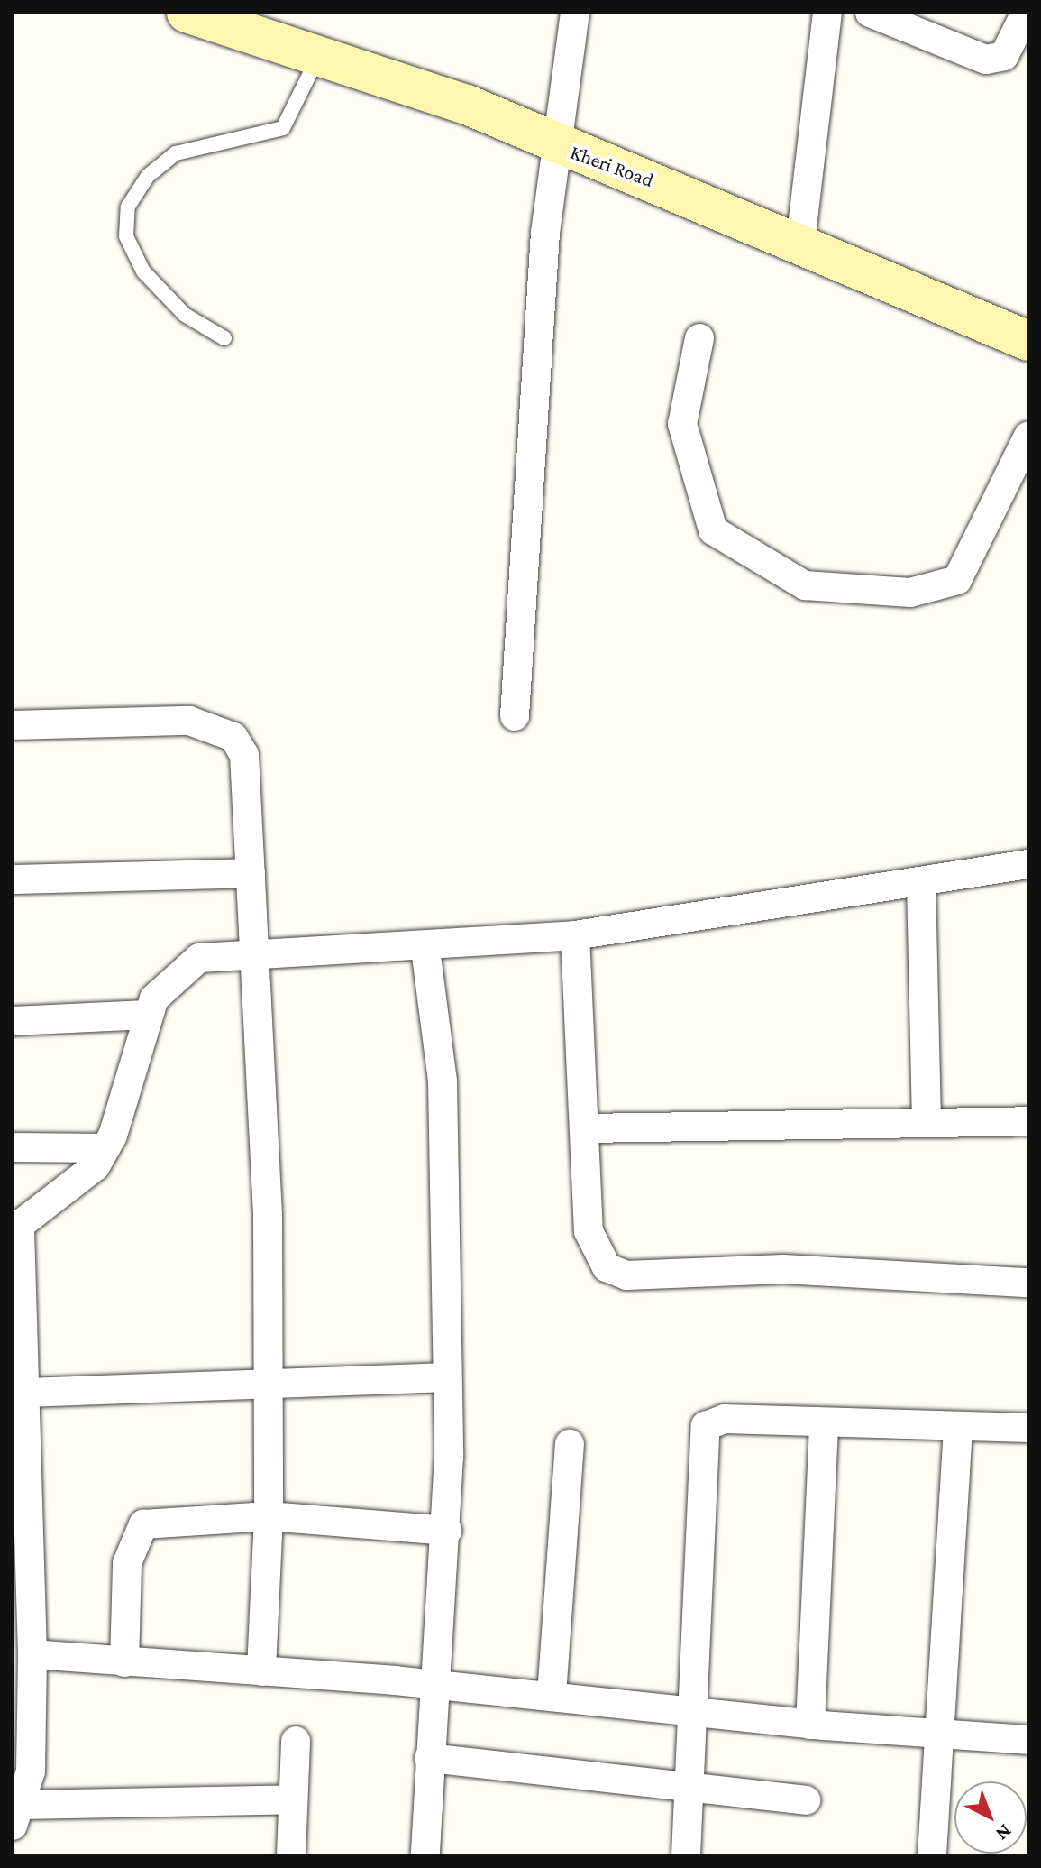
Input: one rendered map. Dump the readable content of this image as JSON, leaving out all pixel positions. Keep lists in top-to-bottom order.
{
  "streets": {
    "street": ["Kheri Road"]
  },
  "north": "bottom right"
}
